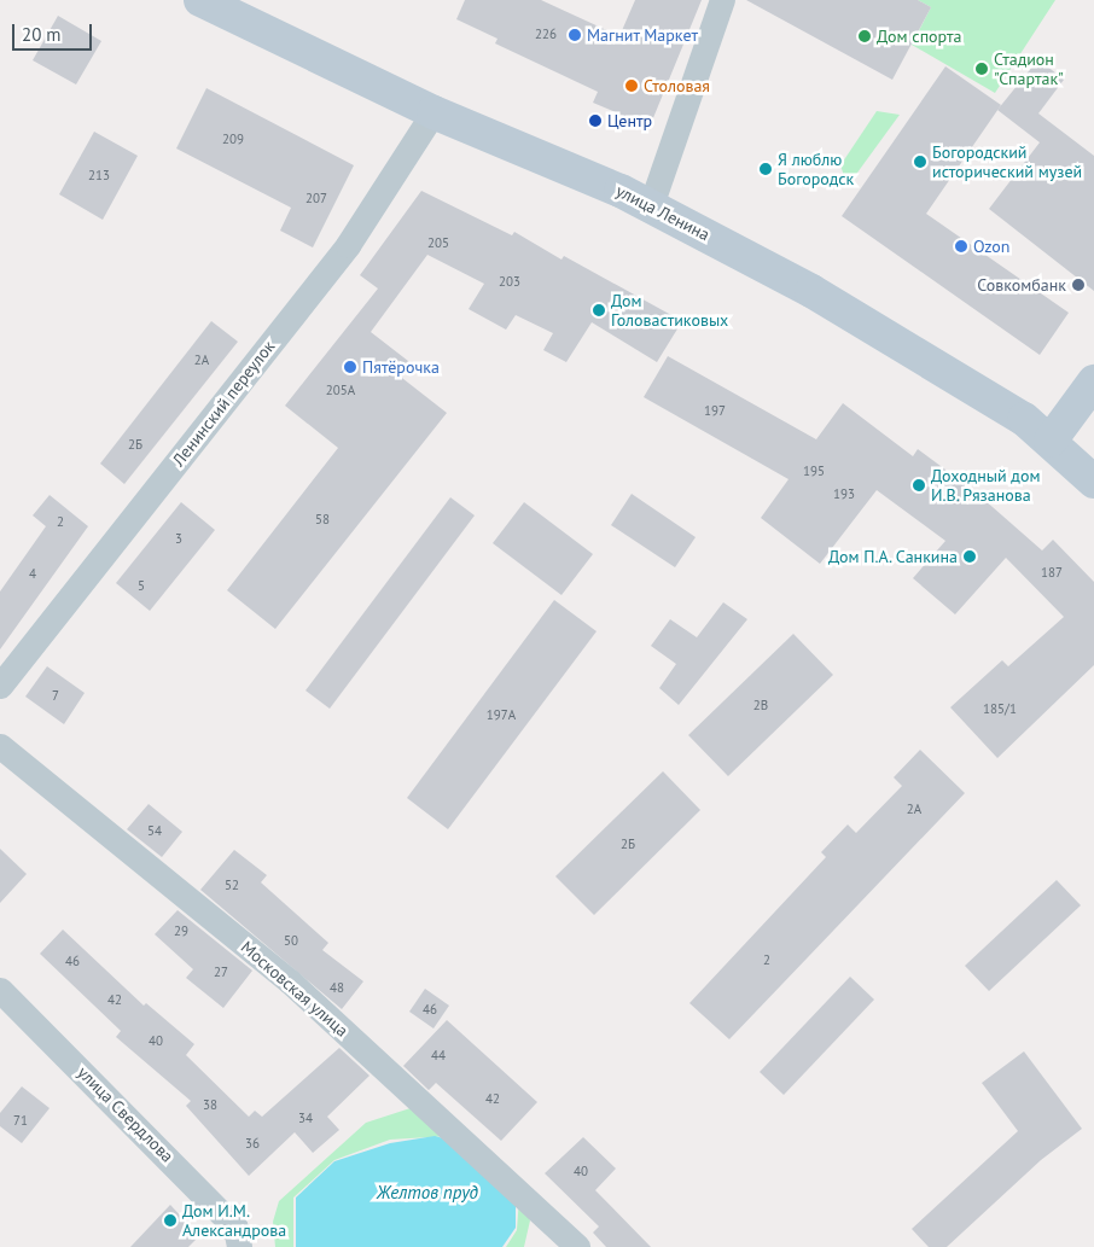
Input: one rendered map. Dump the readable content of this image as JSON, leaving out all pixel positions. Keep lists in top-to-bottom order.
{
  "streets": {
    "main road": ["улица Ленина"],
    "street": ["Ленинский переулок", "Московская улица", "улица Свердлова"]
  },
  "crossings": [
    ["улица Ленина", "Ленинский переулок"]
  ],
  "water": ["Желтов пруд"],
  "places": [
    "Магнит Маркет",
    "Дом спорта",
    "Стадион \"Спартак\"",
    "Столовая",
    "Центр",
    "Богородский исторический музей",
    "Я люблю Богородск",
    "Ozon",
    "Совкомбанк",
    "Дом Головастиковых",
    "Пятёрочка",
    "Доходный дом И.В. Рязанова",
    "Дом П.А. Санкина",
    "Дом И.М. Александрова"
  ],
  "house_numbers": [
    "226",
    "209",
    "213",
    "207",
    "205",
    "203",
    "2А",
    "205А",
    "197",
    "2Б",
    "195",
    "193",
    "58",
    "2",
    "3",
    "187",
    "4",
    "5",
    "7",
    "2В",
    "185/1",
    "197А",
    "2А",
    "54",
    "2Б",
    "52",
    "29",
    "50",
    "2",
    "46",
    "27",
    "48",
    "42",
    "46",
    "40",
    "44",
    "42",
    "38",
    "34",
    "71",
    "36",
    "40"
  ],
  "scale_bar": "20 m"
}
